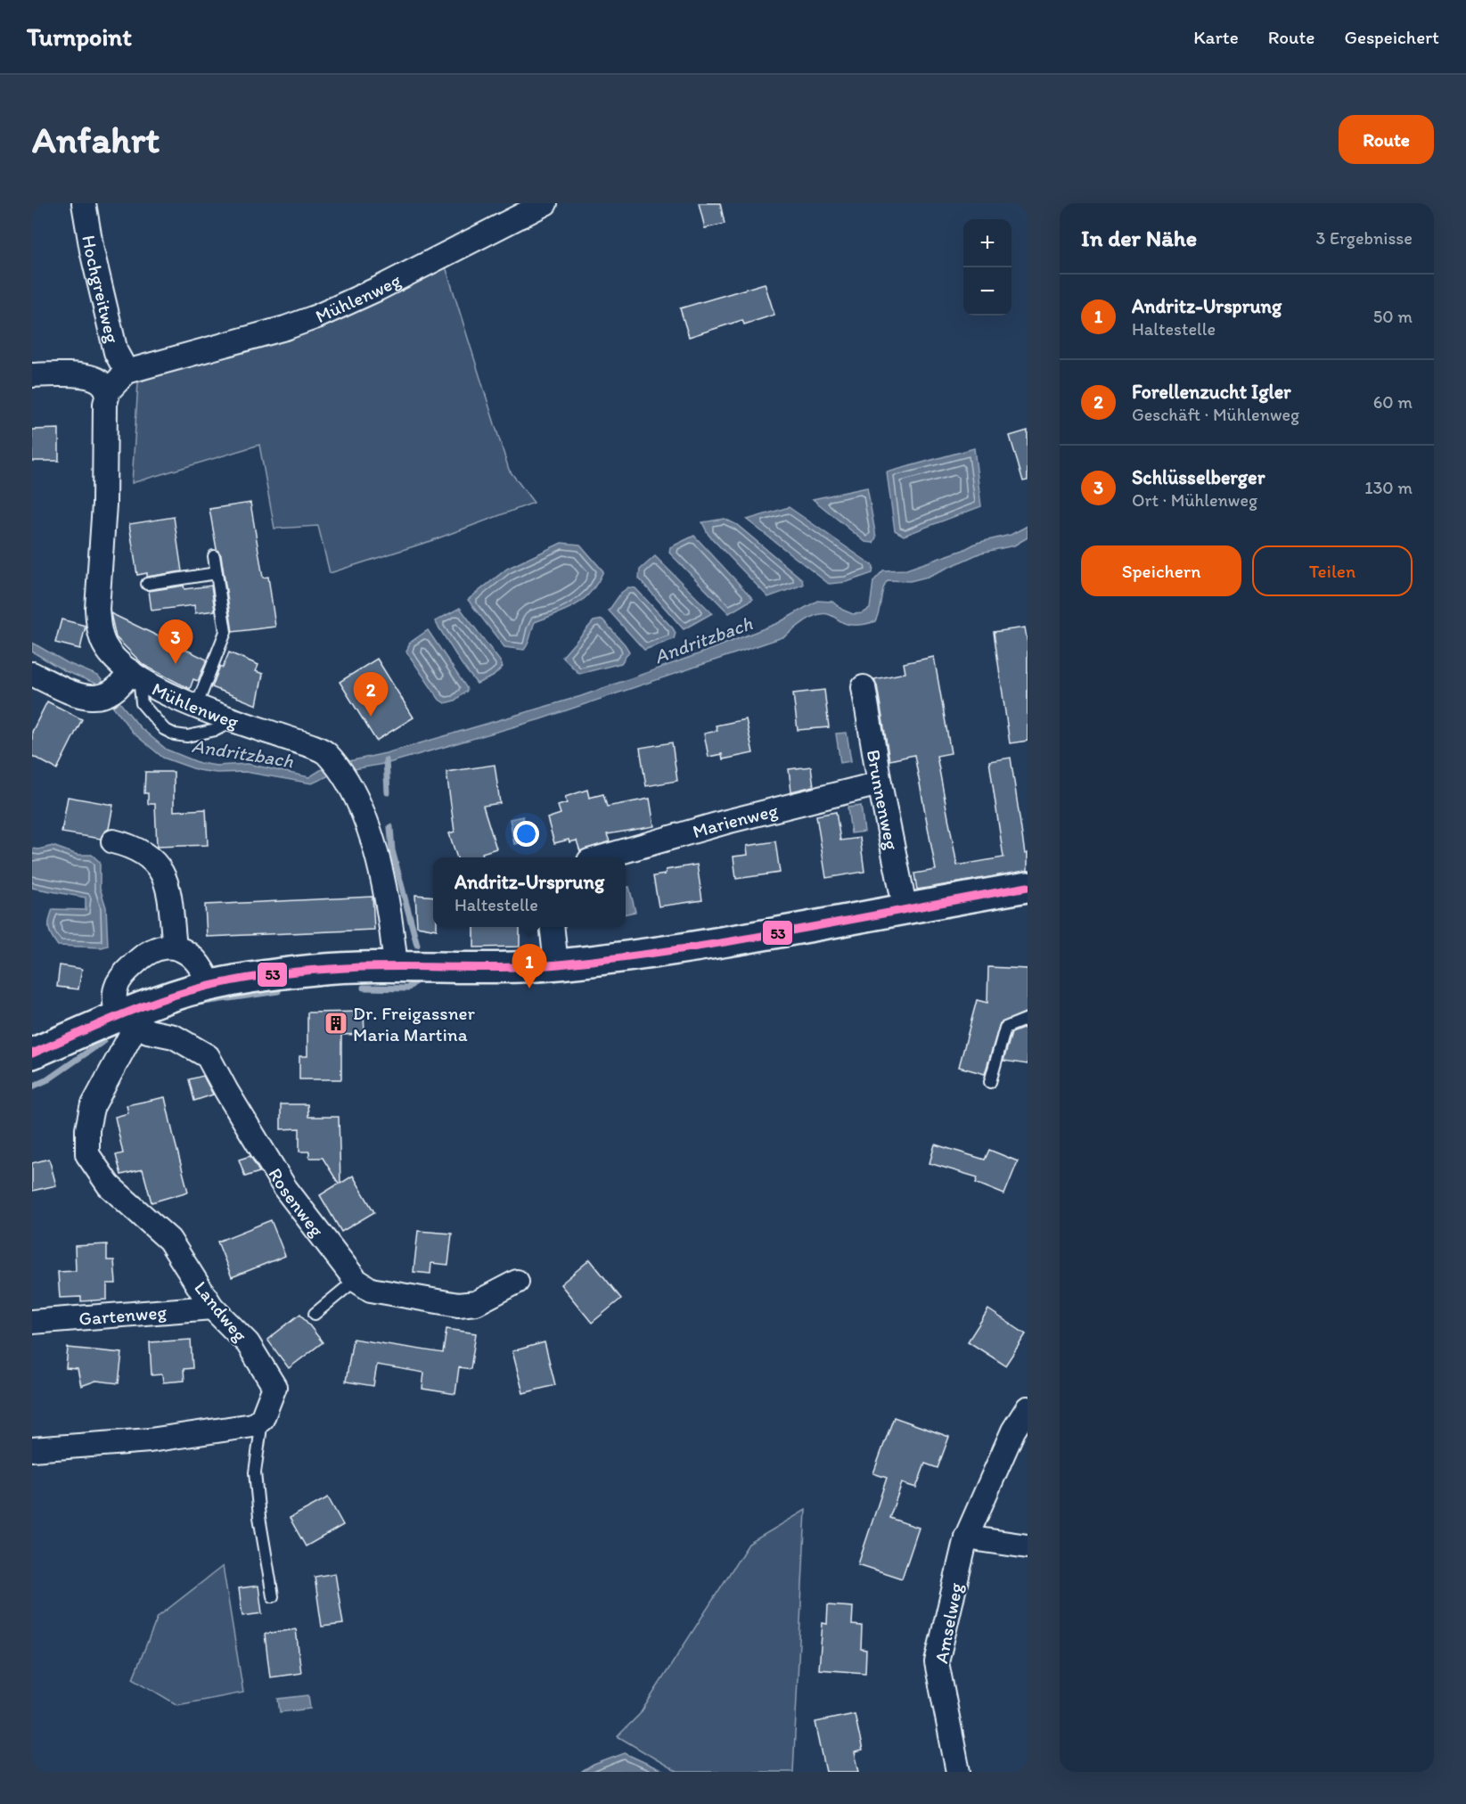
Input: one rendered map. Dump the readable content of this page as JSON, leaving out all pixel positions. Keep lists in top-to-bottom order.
{
  "streets": {
    "street": [
      "Hochgreitweg",
      "Mühlenweg",
      "Brunnenweg",
      "Marienweg",
      "Rosenweg",
      "Landweg",
      "Gartenweg",
      "Amselweg"
    ]
  },
  "crossings": [
    ["Hochgreitweg", "Mühlenweg"],
    ["Brunnenweg", "Marienweg"],
    ["Rosenweg", "Landweg"],
    ["Landweg", "Gartenweg"]
  ],
  "water": ["Andritzbach"],
  "places": {
    "building": ["Dr. Freigassner Maria Martina"]
  },
  "lines": ["transit line 53"],
  "page": {
    "header": "Turnpoint",
    "nav": ["Karte", "Route", "Gespeichert"],
    "buttons": [
      "Route",
      ["Speichern", "Teilen"]
    ],
    "title": "Anfahrt",
    "heading": ["In der Nähe", "3 Ergebnisse"],
    "map_buttons": ["+", "−"],
    "list": [
      {
        "mark": "1",
        "name": "Andritz-Ursprung",
        "note": "Haltestelle",
        "value": "50 m"
      },
      {
        "mark": "2",
        "name": "Forellenzucht Igler",
        "note": "Geschäft · Mühlenweg",
        "value": "60 m"
      },
      {
        "mark": "3",
        "name": "Schlüsselberger",
        "note": "Ort · Mühlenweg",
        "value": "130 m"
      }
    ],
    "pins": ["3", "2", "1"],
    "popup": ["Andritz-Ursprung", "Haltestelle"]
  }
}
